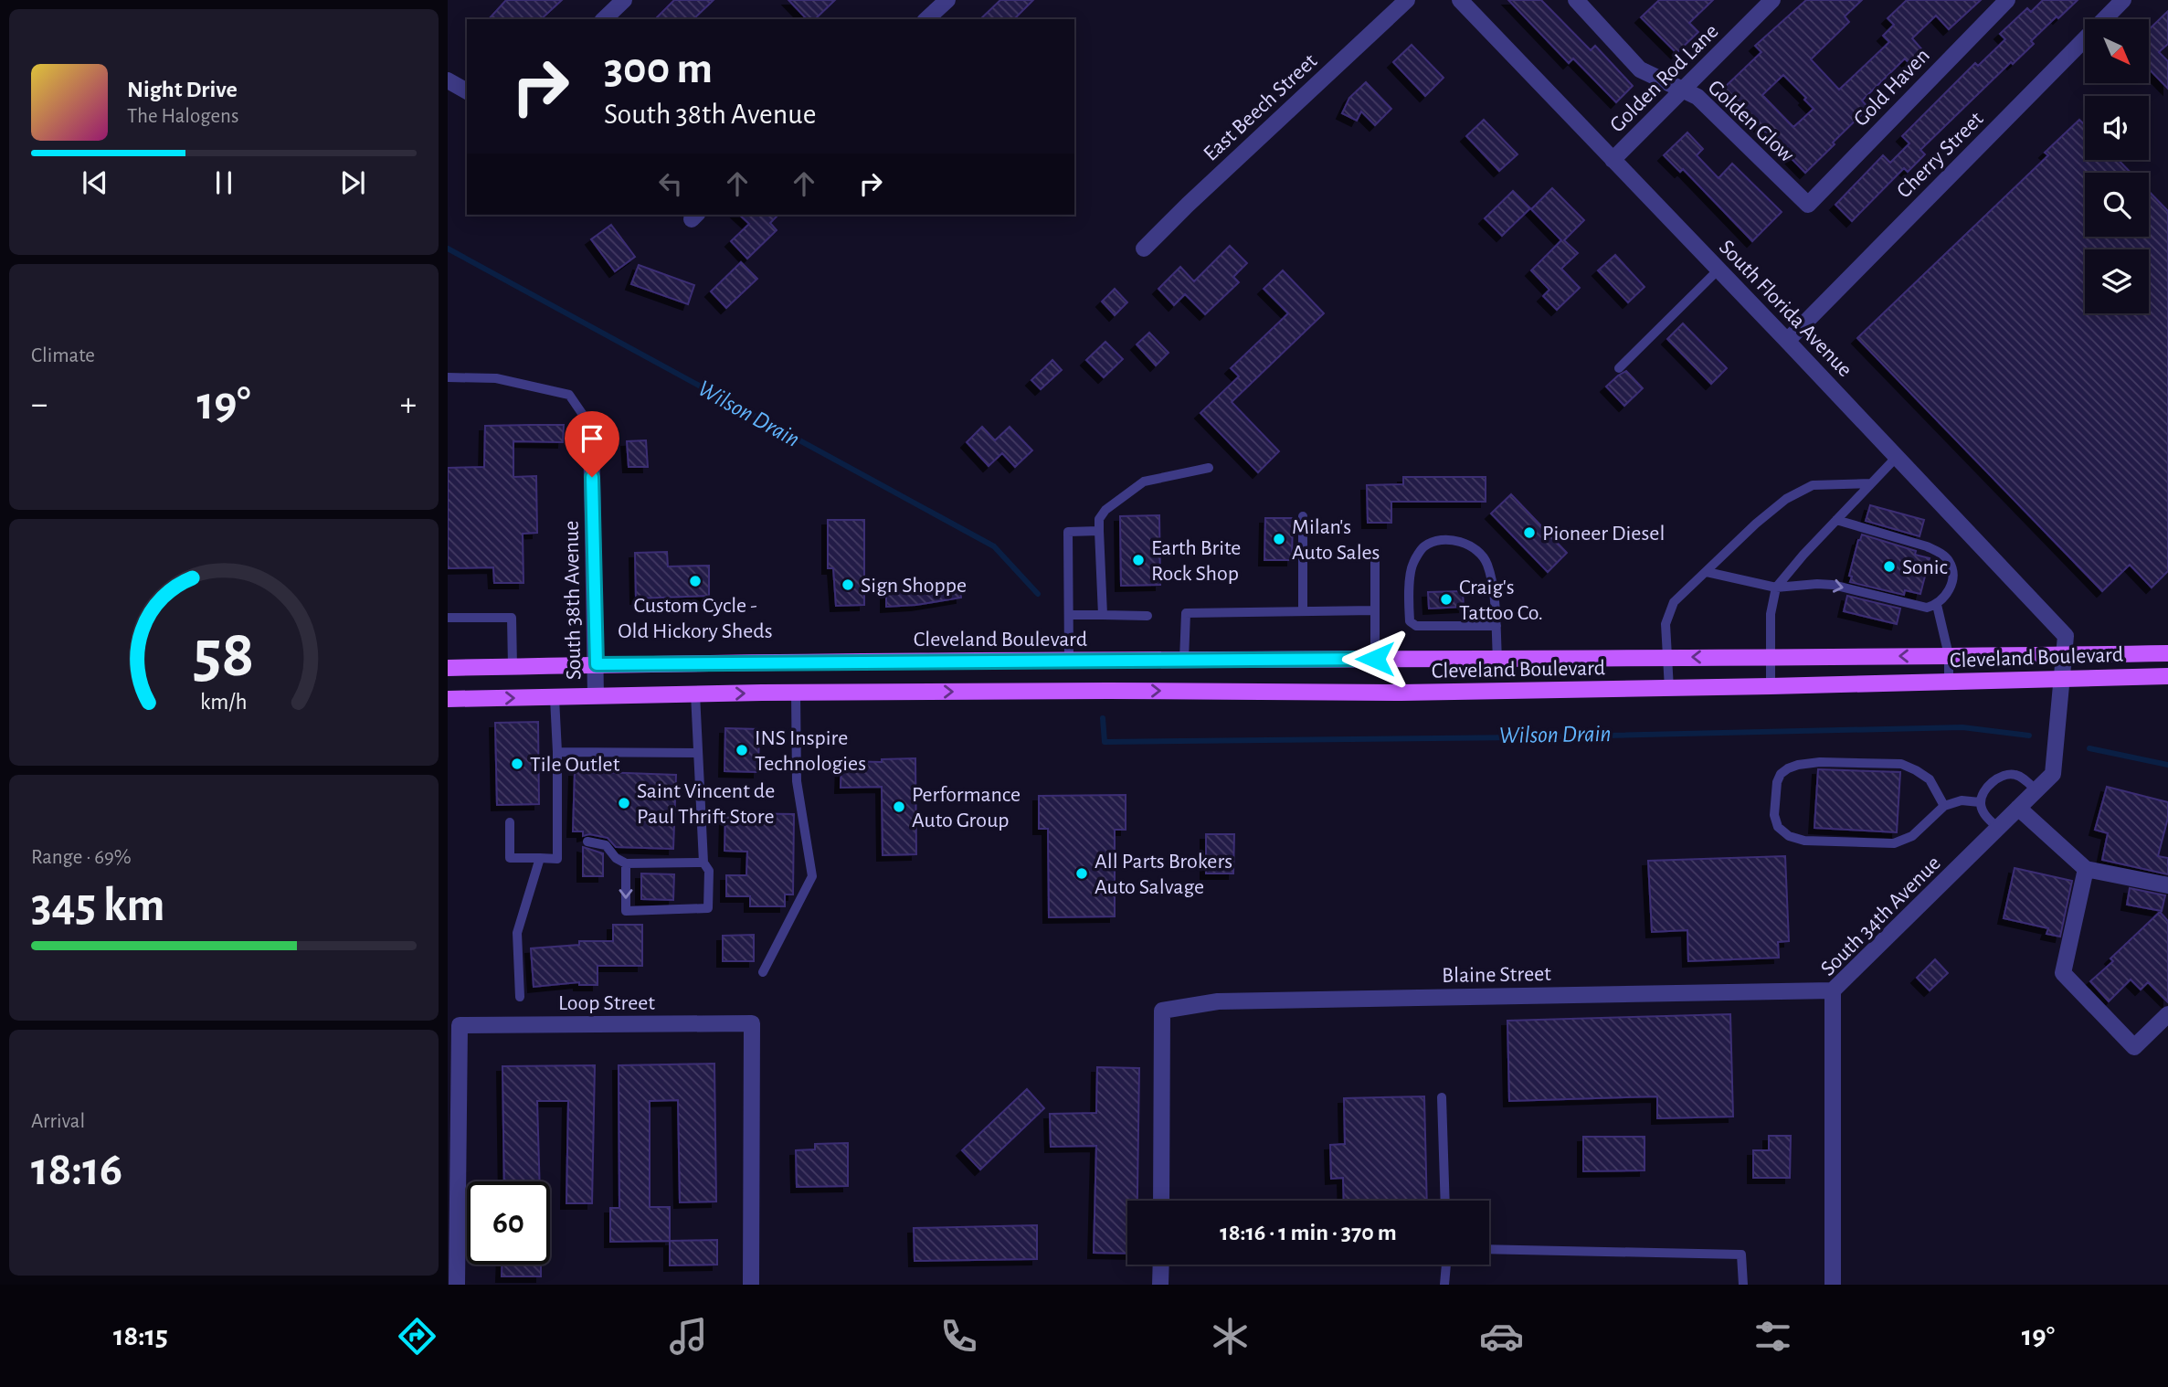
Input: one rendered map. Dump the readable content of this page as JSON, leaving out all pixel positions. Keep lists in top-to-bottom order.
{
  "streets": {
    "main road": ["Cleveland Boulevard"],
    "street": [
      "Golden Rod Lane",
      "Gold Haven",
      "East Beech Street",
      "Golden Glow",
      "Cherry Street",
      "South Florida Avenue",
      "South 38th Avenue",
      "South 34th Avenue",
      "Blaine Street",
      "Loop Street"
    ]
  },
  "crossings": [
    ["Golden Rod Lane", "Golden Glow"],
    ["Golden Rod Lane", "South Florida Avenue"],
    ["Gold Haven", "Golden Glow"],
    ["Cherry Street", "South Florida Avenue"],
    ["South Florida Avenue", "Cleveland Boulevard"],
    ["South Florida Avenue", "South 34th Avenue"],
    ["South 38th Avenue", "Cleveland Boulevard"],
    ["Cleveland Boulevard", "South 34th Avenue"],
    ["South 34th Avenue", "Blaine Street"]
  ],
  "water": ["Wilson Drain"],
  "places": [
    "Pioneer Diesel",
    "Milan's Auto Sales",
    "Earth Brite Rock Shop",
    "Sonic",
    "Custom Cycle - Old Hickory Sheds",
    "Sign Shoppe",
    "Craig's Tattoo Co.",
    "INS Inspire Technologies",
    "Tile Outlet",
    "Saint Vincent de Paul Thrift Store",
    "Performance Auto Group",
    "All Parts Brokers Auto Salvage"
  ],
  "north": "bottom right",
  "page": {
    "turn": ["300 m", "South 38th Avenue"],
    "song": ["Night Drive", "The Halogens"],
    "tile": [
      "Climate",
      ["Range · 69%", "345 km"],
      ["Arrival", "18:16"]
    ],
    "heat": ["−", "19°", "+"],
    "limit": "60",
    "trip": "18:16 · 1 min · 370 m",
    "tabs": ["18:15", "19°"],
    "gauge": ["58", "km/h"]
  }
}
